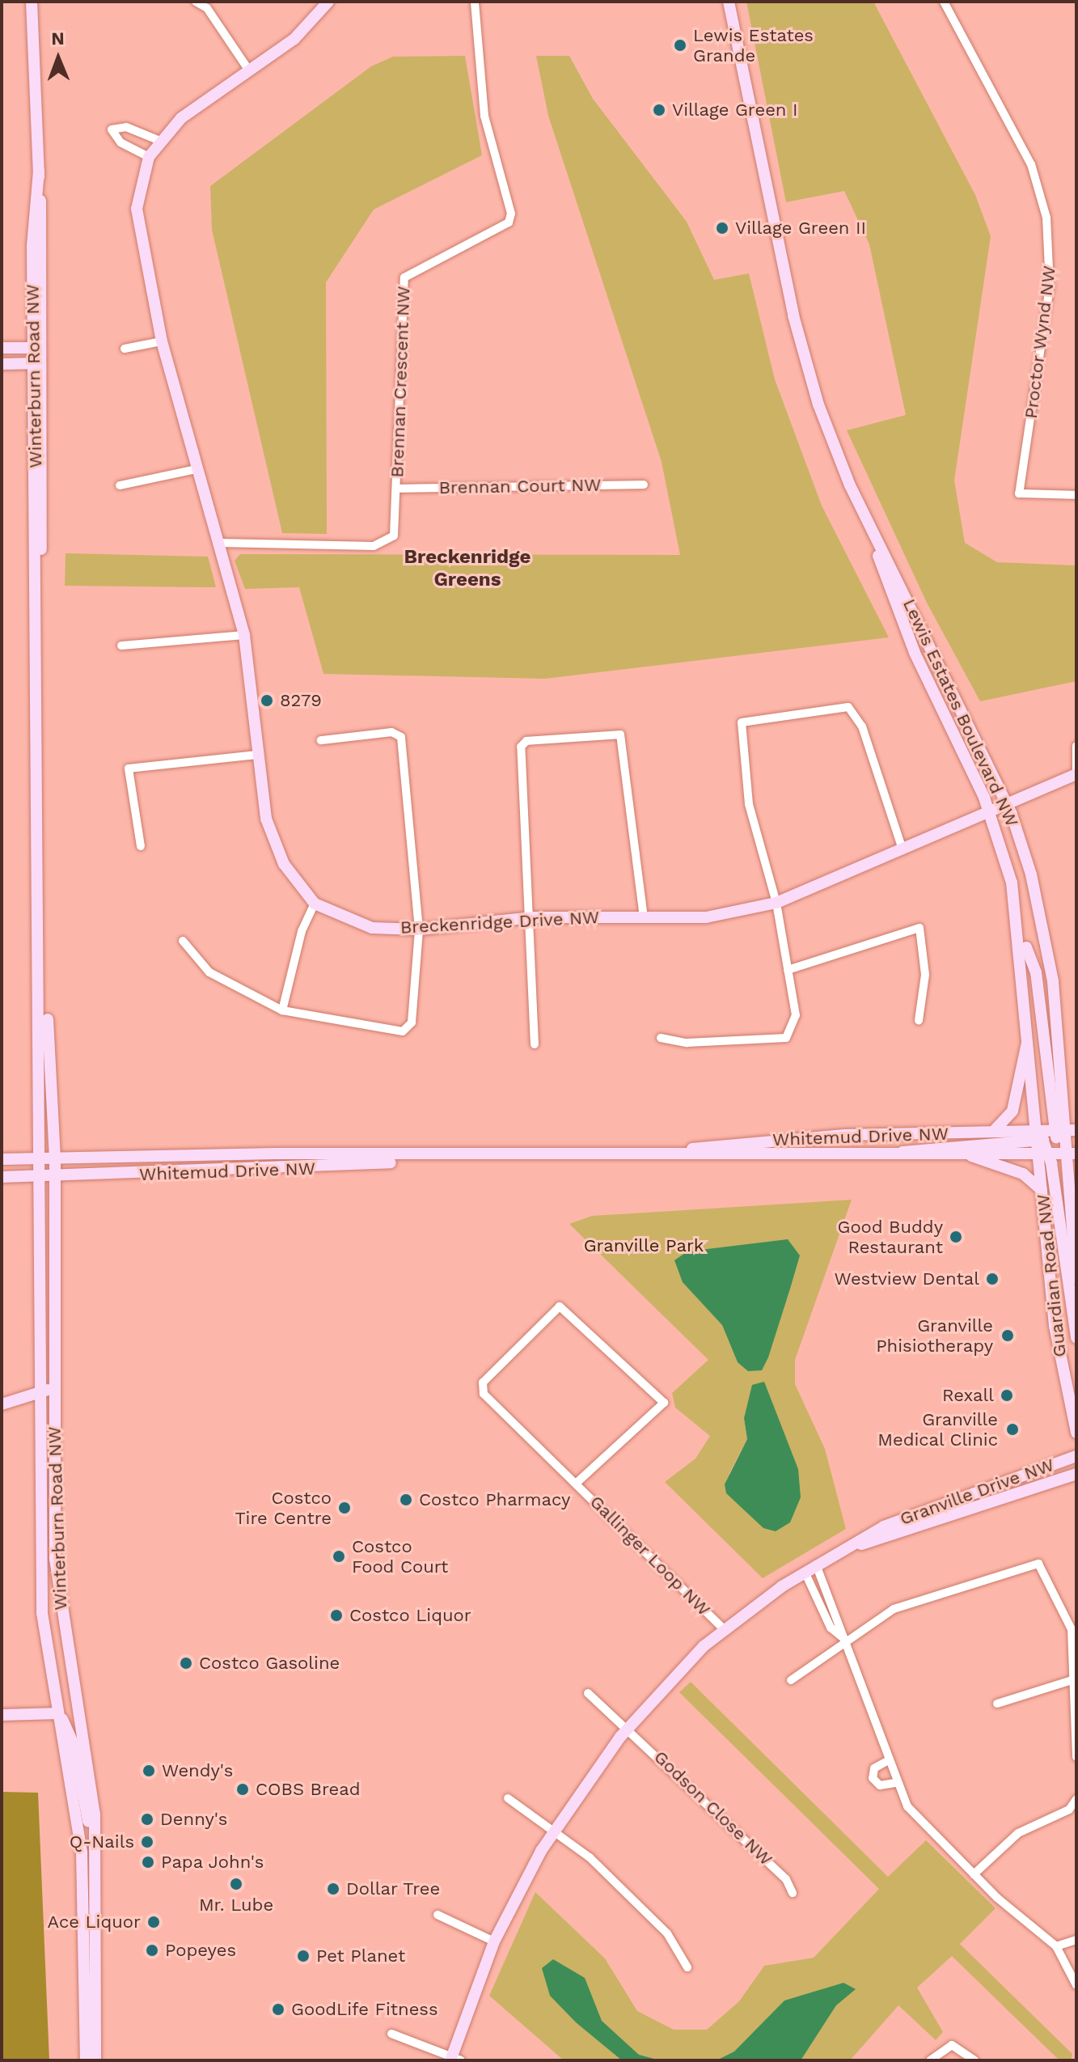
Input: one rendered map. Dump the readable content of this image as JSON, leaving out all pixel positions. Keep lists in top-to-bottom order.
{
  "streets": {
    "main road": [
      "Winterburn Road NW",
      "Lewis Estates Boulevard NW",
      "Breckenridge Drive NW",
      "Whitemud Drive NW",
      "Guardian Road NW",
      "Granville Drive NW"
    ],
    "street": [
      "Proctor Wynd NW",
      "Brennan Crescent NW",
      "Brennan Court NW",
      "Gallinger Loop NW",
      "Godson Close NW"
    ]
  },
  "crossings": [
    ["Winterburn Road NW", "Whitemud Drive NW"],
    ["Brennan Crescent NW", "Brennan Court NW"],
    ["Brennan Crescent NW", "Breckenridge Drive NW"],
    ["Lewis Estates Boulevard NW", "Breckenridge Drive NW"],
    ["Lewis Estates Boulevard NW", "Whitemud Drive NW"],
    ["Lewis Estates Boulevard NW", "Guardian Road NW"],
    ["Whitemud Drive NW", "Guardian Road NW"],
    ["Granville Drive NW", "Gallinger Loop NW"],
    ["Granville Drive NW", "Godson Close NW"]
  ],
  "districts": ["Breckenridge Greens"],
  "parks": ["Granville Park"],
  "places": [
    "Lewis Estates Grande",
    "Village Green I",
    "Village Green II",
    "8279",
    "Good Buddy Restaurant",
    "Westview Dental",
    "Granville Phisiotherapy",
    "Rexall",
    "Granville Medical Clinic",
    "Costco Pharmacy",
    "Costco Tire Centre",
    "Costco Food Court",
    "Costco Liquor",
    "Costco Gasoline",
    "Wendy's",
    "COBS Bread",
    "Denny's",
    "Q-Nails",
    "Papa John's",
    "Mr. Lube",
    "Dollar Tree",
    "Ace Liquor",
    "Popeyes",
    "Pet Planet",
    "GoodLife Fitness"
  ],
  "north": "top"
}
